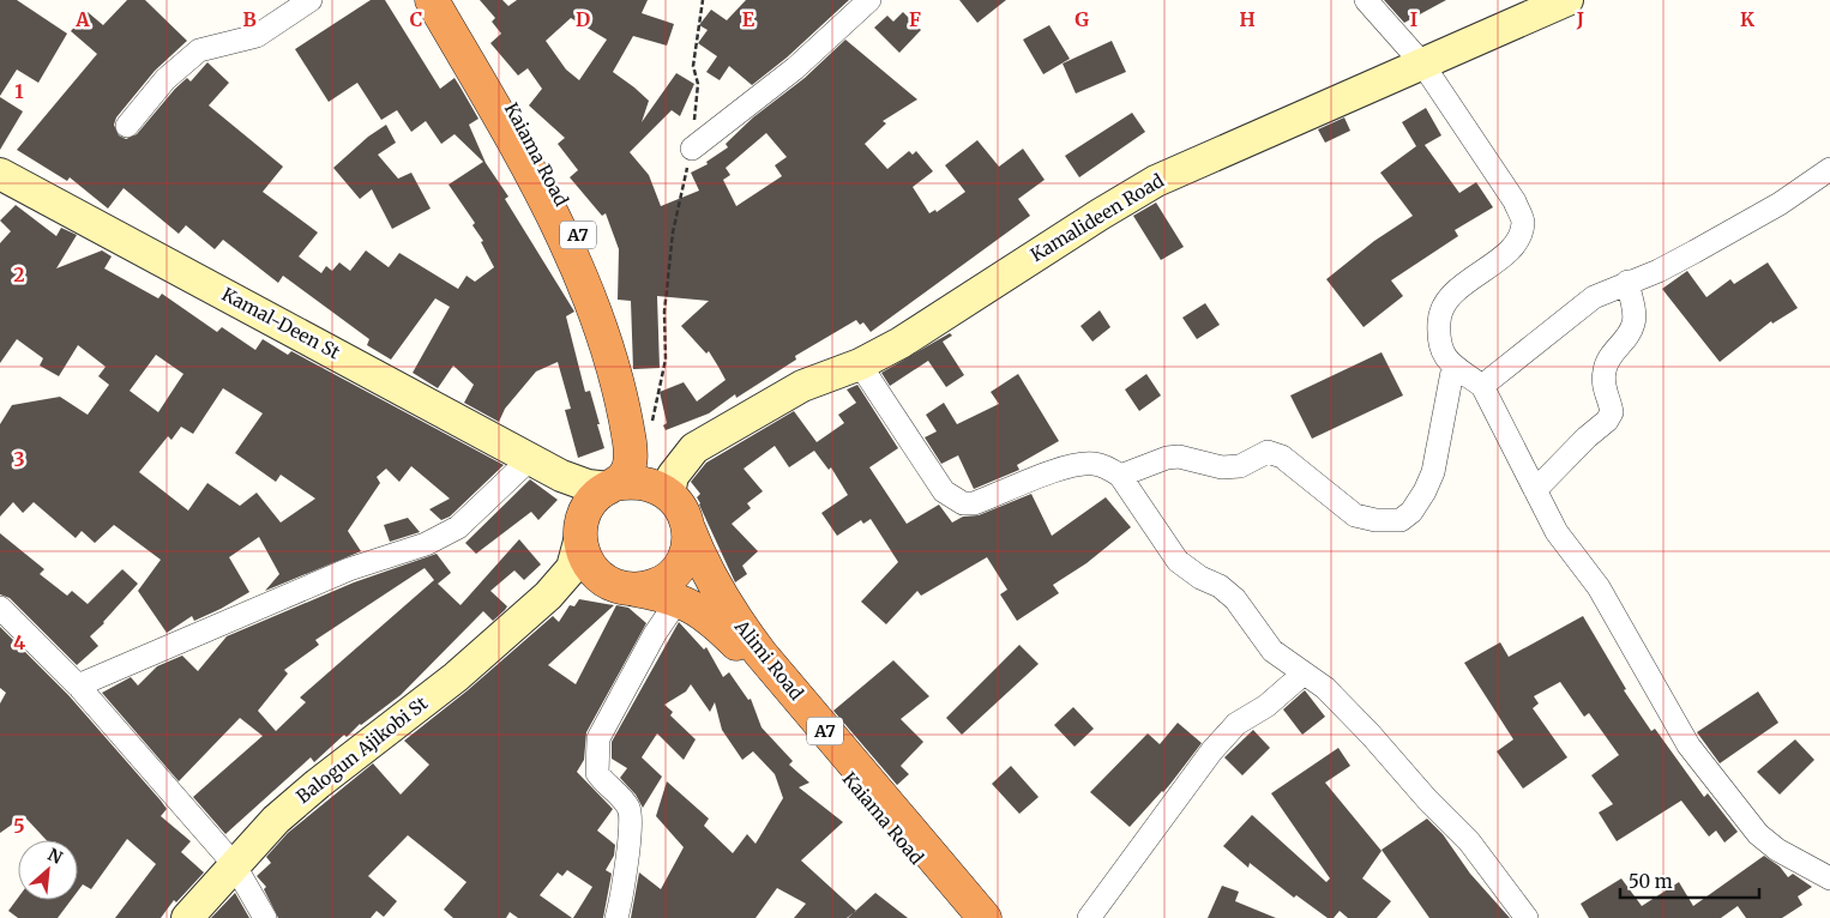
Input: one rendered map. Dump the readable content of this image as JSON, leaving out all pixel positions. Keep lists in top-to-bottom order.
{
  "streets": {
    "highway": ["Kaiama Road", "A7", "Alimi Road"],
    "street": ["Kamalideen Road", "Kamal-Deen St", "Balogun Ajikobi St"]
  },
  "crossings": [
    ["Kaiama Road", "Kamalideen Road"],
    ["Kaiama Road", "Kamal-Deen St"],
    ["Kaiama Road", "Alimi Road"],
    ["Kaiama Road", "Balogun Ajikobi St"],
    ["Kamalideen Road", "Kamal-Deen St"],
    ["Kamalideen Road", "Alimi Road"],
    ["Kamalideen Road", "Balogun Ajikobi St"],
    ["Kamal-Deen St", "Alimi Road"],
    ["Kamal-Deen St", "Balogun Ajikobi St"],
    ["Alimi Road", "Balogun Ajikobi St"]
  ],
  "scale_bar": "50 m",
  "north": "top right",
  "grid": {
    "columns": [
      "A",
      "B",
      "C",
      "D",
      "E",
      "F",
      "G",
      "H",
      "I",
      "J",
      "K"
    ],
    "rows": [
      "1",
      "2",
      "3",
      "4",
      "5"
    ]
  }
}
